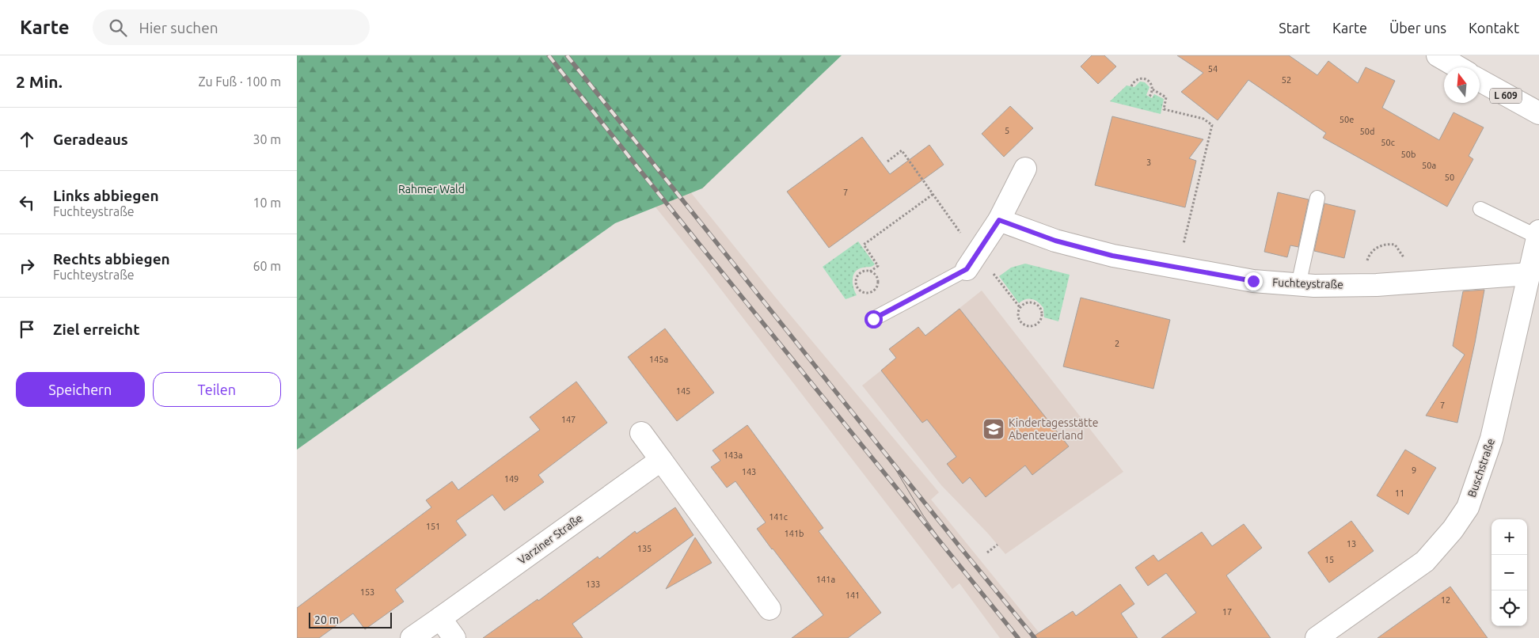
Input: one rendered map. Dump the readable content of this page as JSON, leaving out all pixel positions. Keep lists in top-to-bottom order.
{
  "streets": {
    "street": [
      "L 609",
      "Fuchteystraße",
      "Buschstraße",
      "Varziner Straße"
    ]
  },
  "crossings": [
    ["Fuchteystraße", "Buschstraße"]
  ],
  "parks": ["Rahmer Wald"],
  "places": {
    "school or university": ["Kindertagesstätte Abenteuerland"]
  },
  "house_numbers": [
    "54",
    "52",
    "50e",
    "5",
    "50d",
    "50c",
    "50b",
    "3",
    "50a",
    "50",
    "7",
    "2",
    "145a",
    "145",
    "7",
    "147",
    "143a",
    "9",
    "143",
    "149",
    "11",
    "141c",
    "151",
    "141b",
    "13",
    "135",
    "15",
    "141a",
    "133",
    "153",
    "141",
    "12",
    "17"
  ],
  "scale_bar": "20 m",
  "north": "top",
  "page": {
    "header": "Karte",
    "search": "Hier suchen",
    "nav": [
      "Start",
      "Karte",
      "Über uns",
      "Kontakt"
    ],
    "heading": ["2 Min.", "Zu Fuß · 100 m"],
    "list": [
      ["Geradeaus", "30 m"],
      ["Links abbiegen", "Fuchteystraße", "10 m"],
      ["Rechts abbiegen", "Fuchteystraße", "60 m"],
      "Ziel erreicht"
    ],
    "buttons": ["Speichern", "Teilen"],
    "map_buttons": ["+", "−"],
    "scale": "20 m"
  }
}
